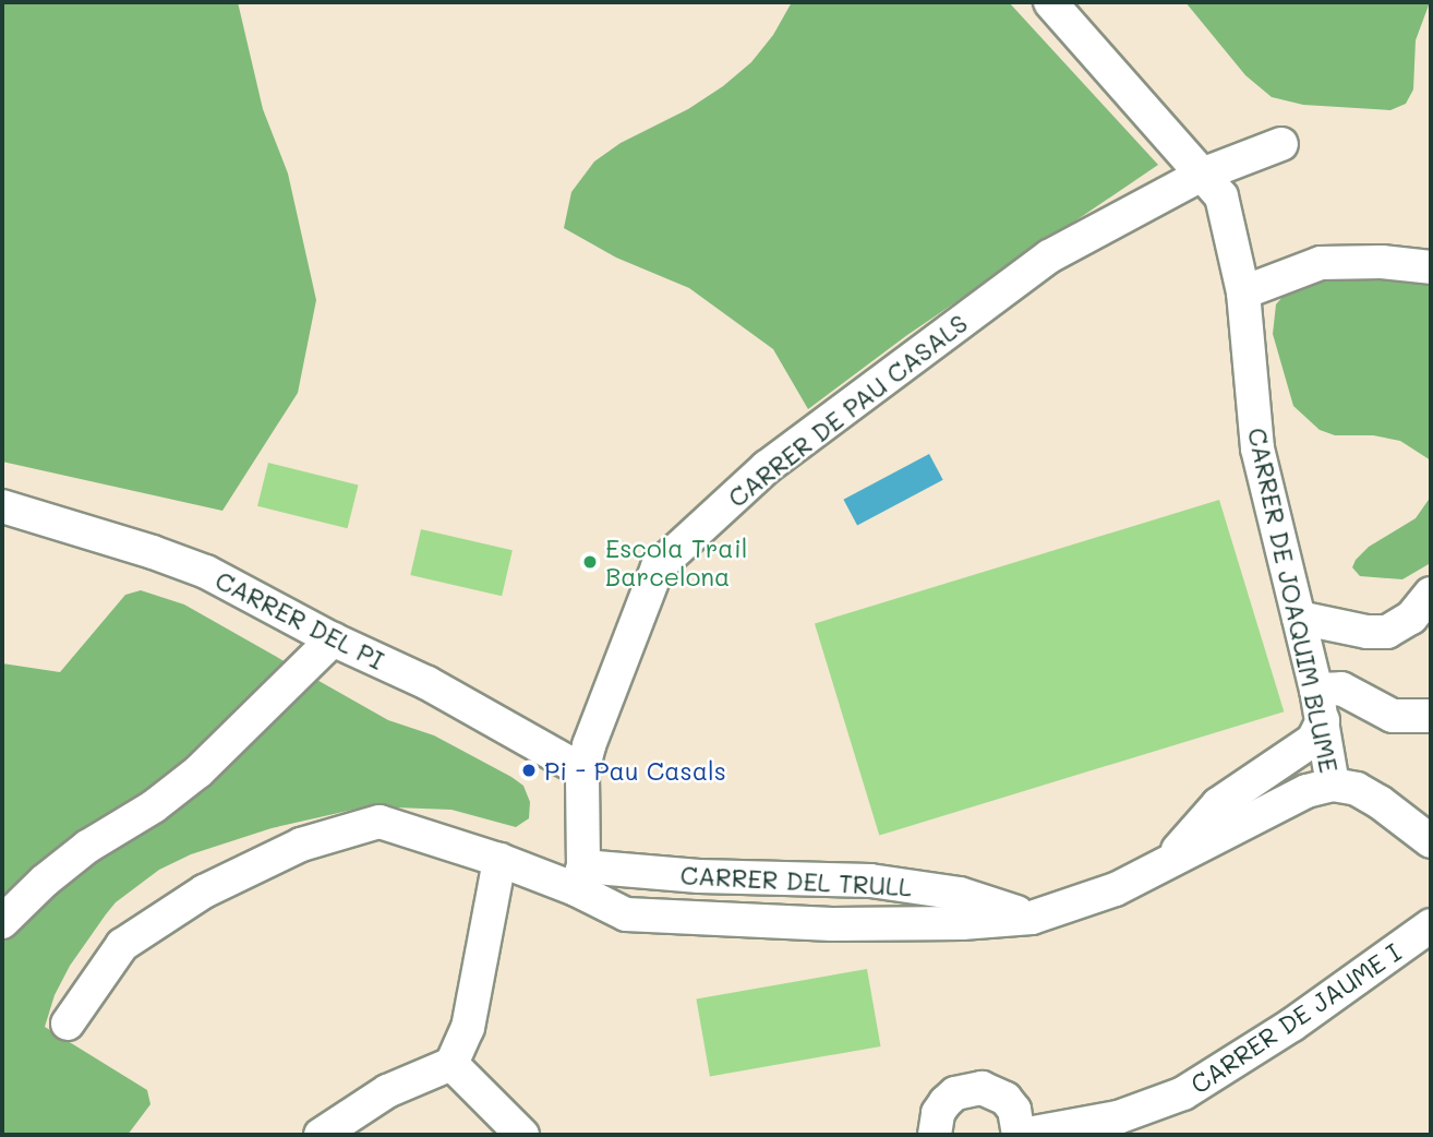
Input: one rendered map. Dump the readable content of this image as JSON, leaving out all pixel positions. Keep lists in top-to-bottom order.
{
  "streets": {
    "street": [
      "CARRER DE PAU CASALS",
      "CARRER DE JOAQUIM BLUME",
      "CARRER DEL PI",
      "CARRER DEL TRULL",
      "CARRER DE JAUME I"
    ]
  },
  "crossings": [
    ["CARRER DE PAU CASALS", "CARRER DE JOAQUIM BLUME"],
    ["CARRER DE PAU CASALS", "CARRER DEL PI"],
    ["CARRER DE PAU CASALS", "CARRER DEL TRULL"],
    ["CARRER DE JOAQUIM BLUME", "CARRER DEL TRULL"]
  ],
  "places": ["Escola Trail Barcelona", "Pi - Pau Casals"]
}
